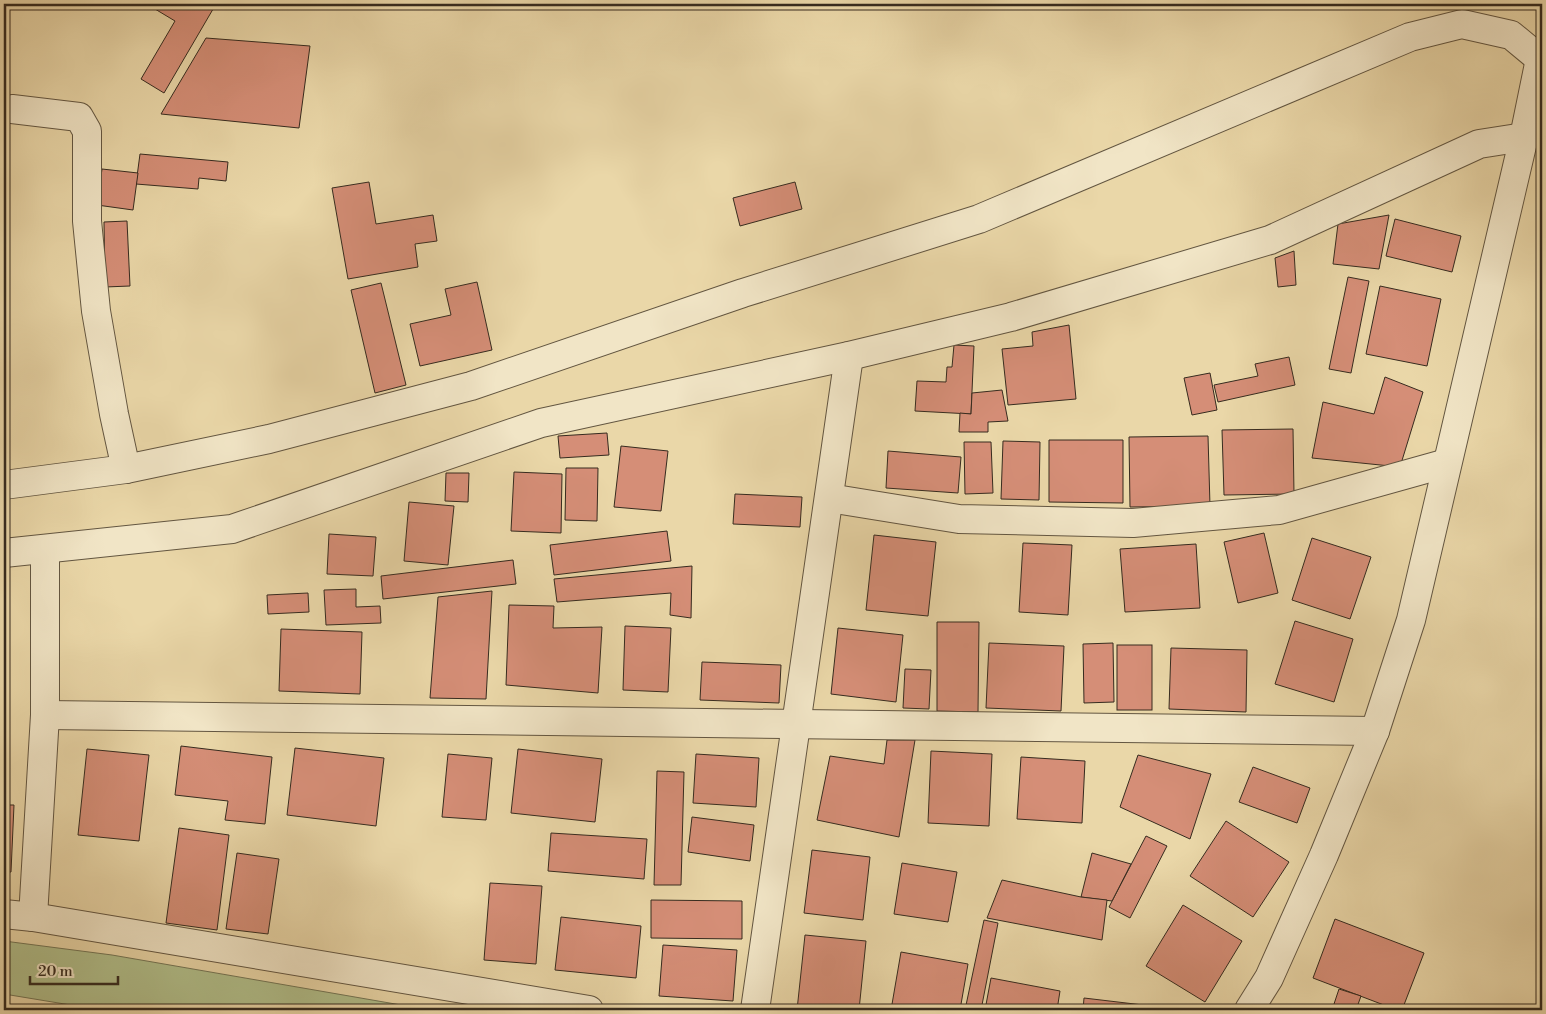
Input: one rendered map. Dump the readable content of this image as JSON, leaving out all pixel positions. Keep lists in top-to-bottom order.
{
  "scale_bar": "20 m"
}
